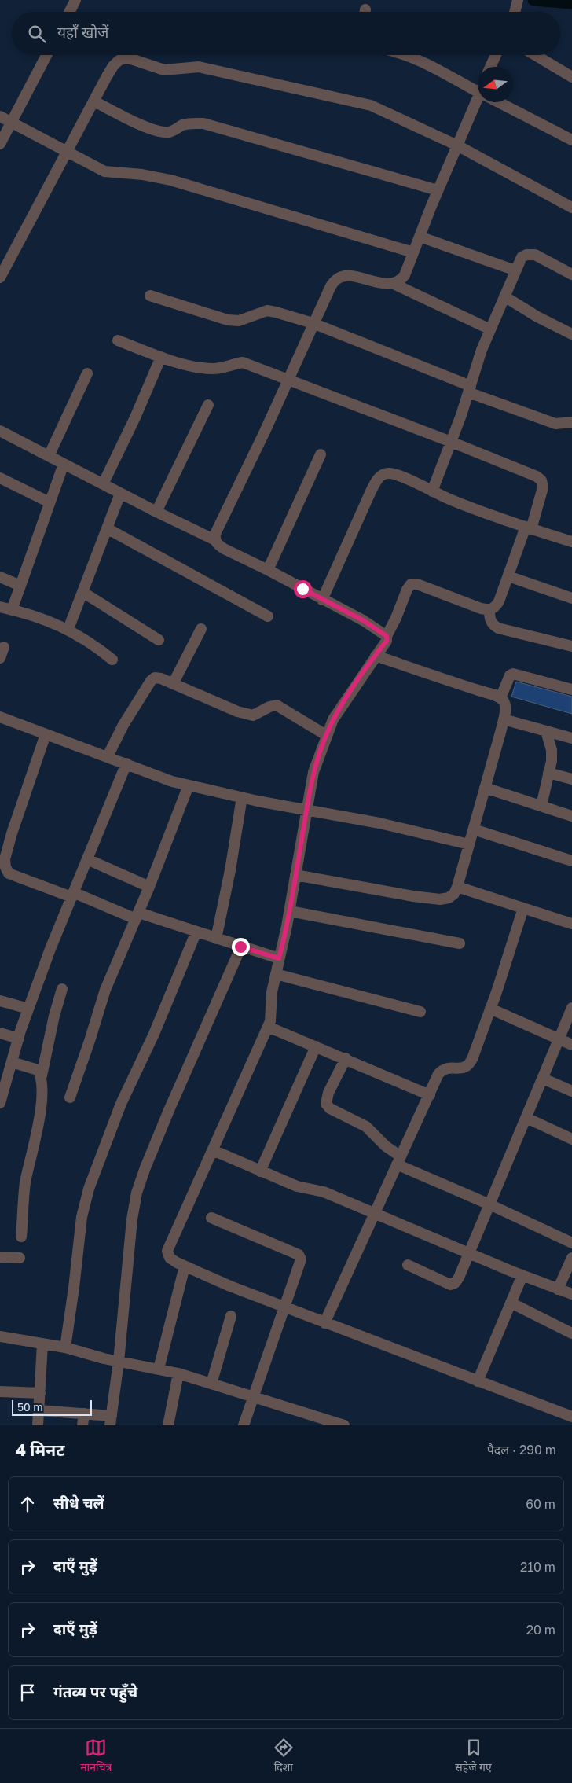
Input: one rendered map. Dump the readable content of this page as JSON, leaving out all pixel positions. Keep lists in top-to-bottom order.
{
  "scale_bar": "50 m",
  "north": "left",
  "page": {
    "search": "यहाँ खोजें",
    "scale": "50 m",
    "heading": ["4 मिनट", "पैदल · 290 m"],
    "list": [
      ["सीधे चलें", "60 m"],
      ["दाएँ मुड़ें", "210 m"],
      ["दाएँ मुड़ें", "20 m"],
      "गंतव्य पर पहुँचे"
    ],
    "nav": ["मानचित्र", "दिशा", "सहेजे गए"]
  }
}
